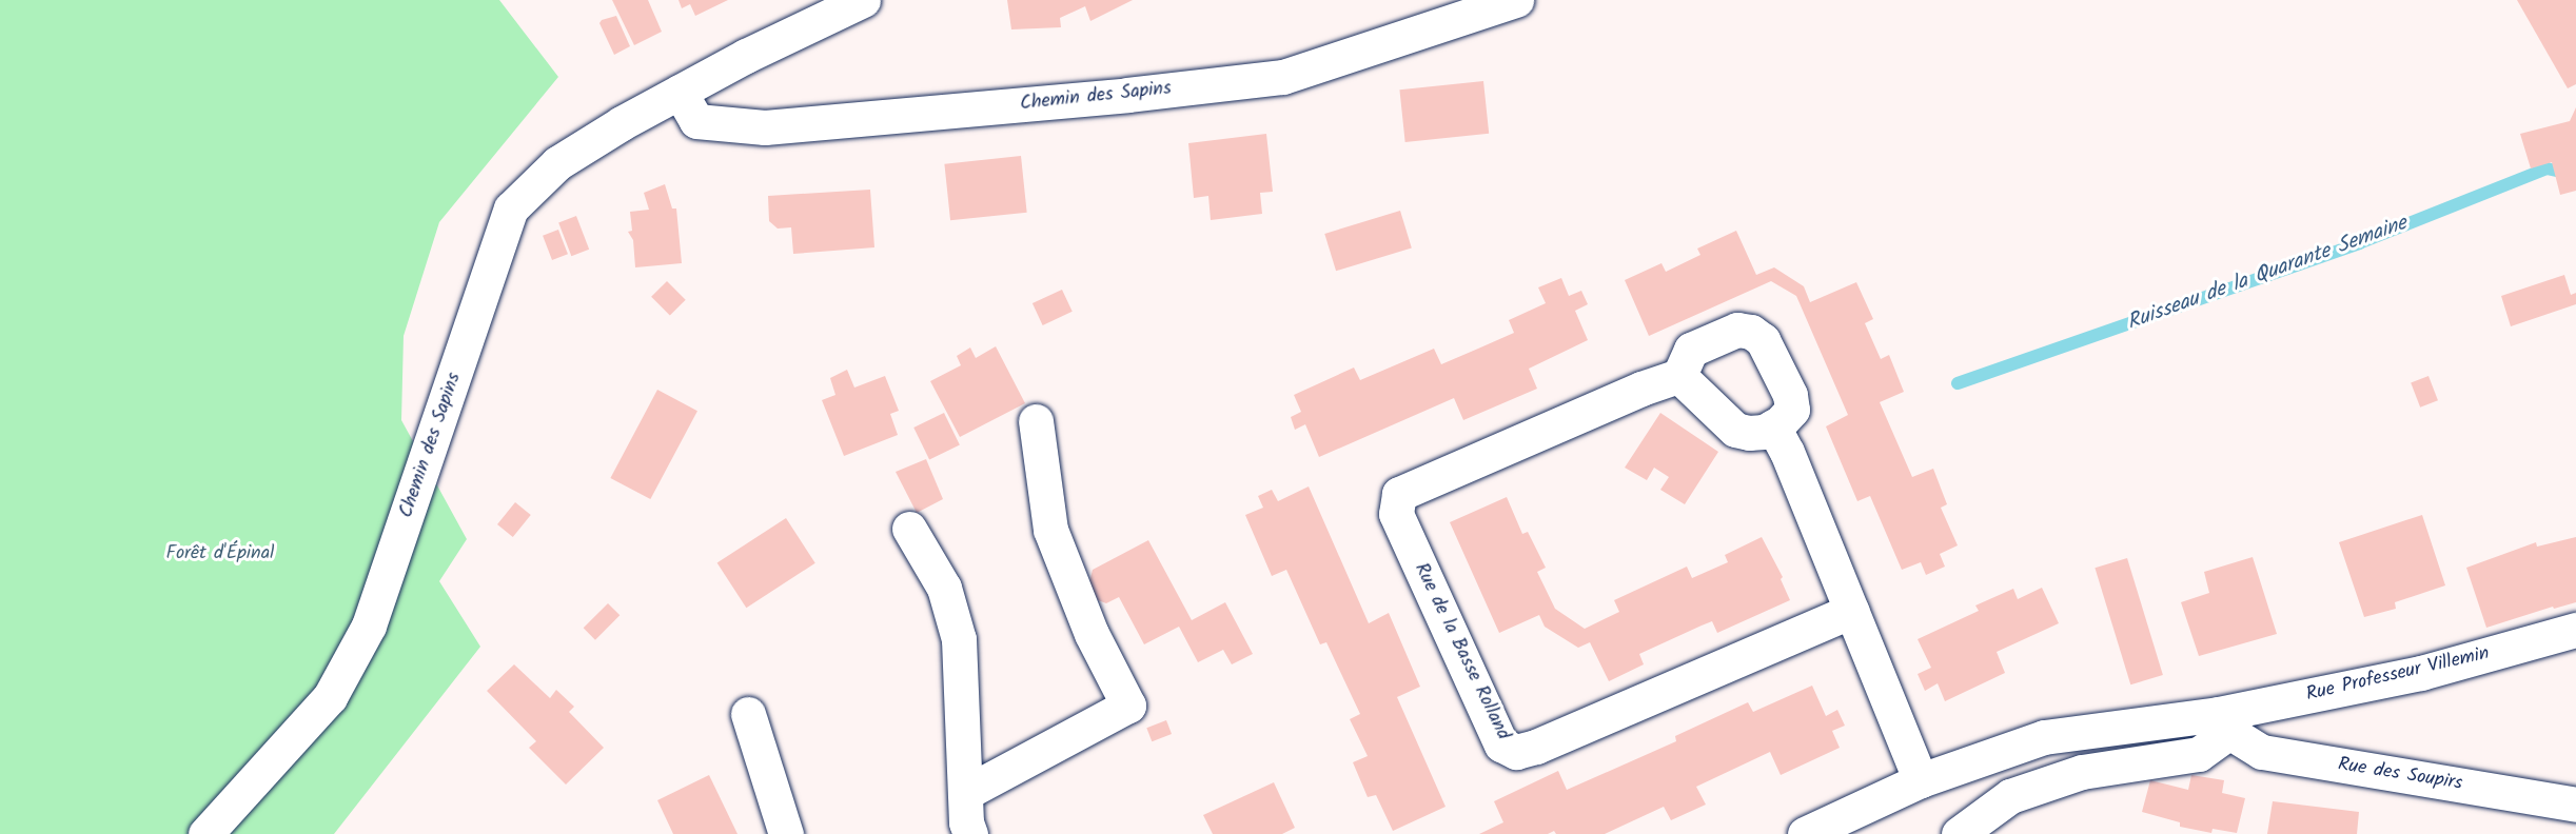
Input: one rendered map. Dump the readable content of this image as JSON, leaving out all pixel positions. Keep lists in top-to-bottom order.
{
  "streets": {
    "street": [
      "Chemin des Sapins",
      "Rue de la Basse Rolland",
      "Rue Professeur Villemin",
      "Rue des Soupirs"
    ]
  },
  "crossings": [
    ["Rue Professeur Villemin", "Rue des Soupirs"]
  ],
  "water": ["Ruisseau de la Quarante Semaine"],
  "parks": ["Forêt d'Épinal"]
}
